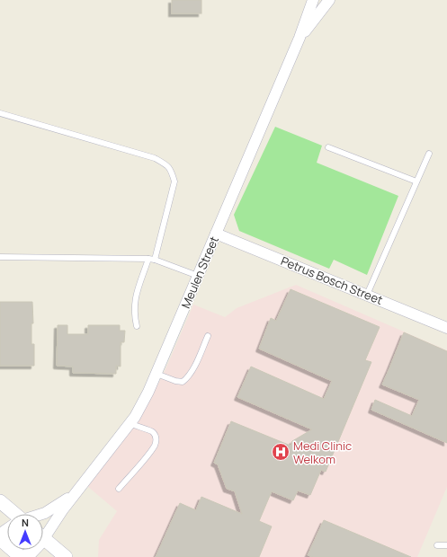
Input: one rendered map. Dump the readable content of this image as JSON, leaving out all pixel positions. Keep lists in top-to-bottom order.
{
  "streets": {
    "street": ["Meulen Street", "Petrus Bosch Street"]
  },
  "crossings": [
    ["Meulen Street", "Petrus Bosch Street"]
  ],
  "places": {
    "hospital": ["Medi Clinic Welkom"]
  },
  "north": "top"
}
